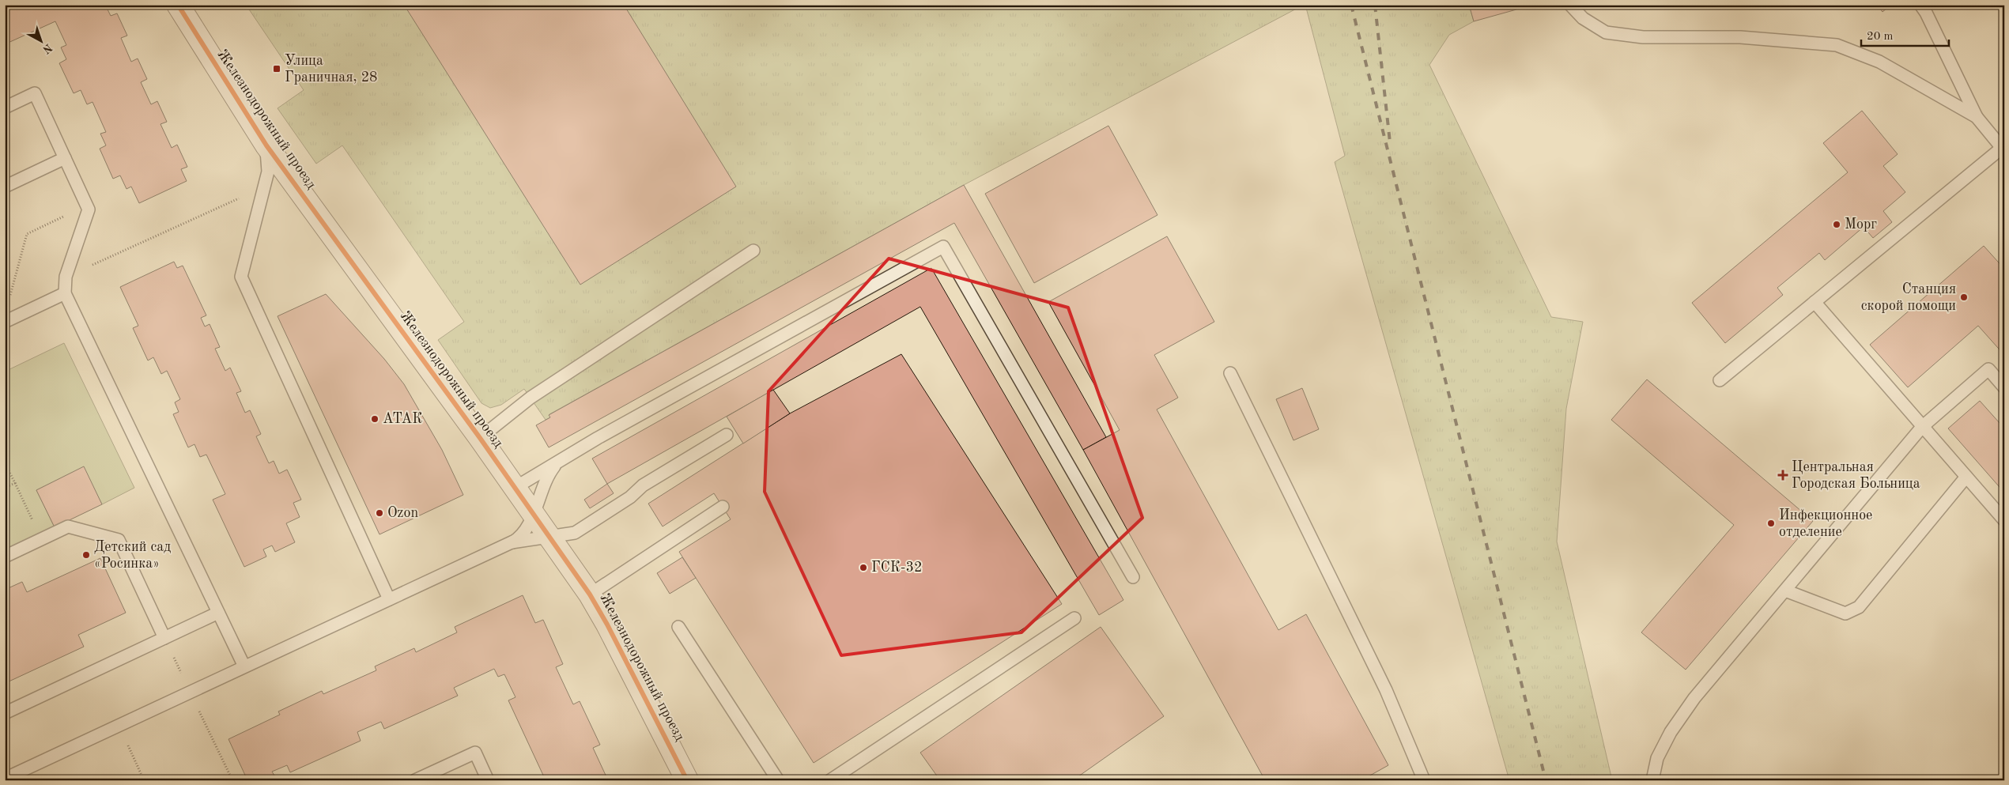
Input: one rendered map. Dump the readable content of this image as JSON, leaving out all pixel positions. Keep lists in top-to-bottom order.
{
  "streets": {
    "street": ["Железнодорожный проезд"]
  },
  "places": {
    "transit": ["Улица Граничная, 28"],
    "other": [
      "Морг",
      "Станция скорой помощи",
      "АТАК",
      "Ozon",
      "Инфекционное отделение",
      "Детский сад «Росинка»",
      "ГСК-32"
    ],
    "health": ["Центральная Городская Больница"]
  },
  "scale_bar": "20 m",
  "north": "bottom right"
}
